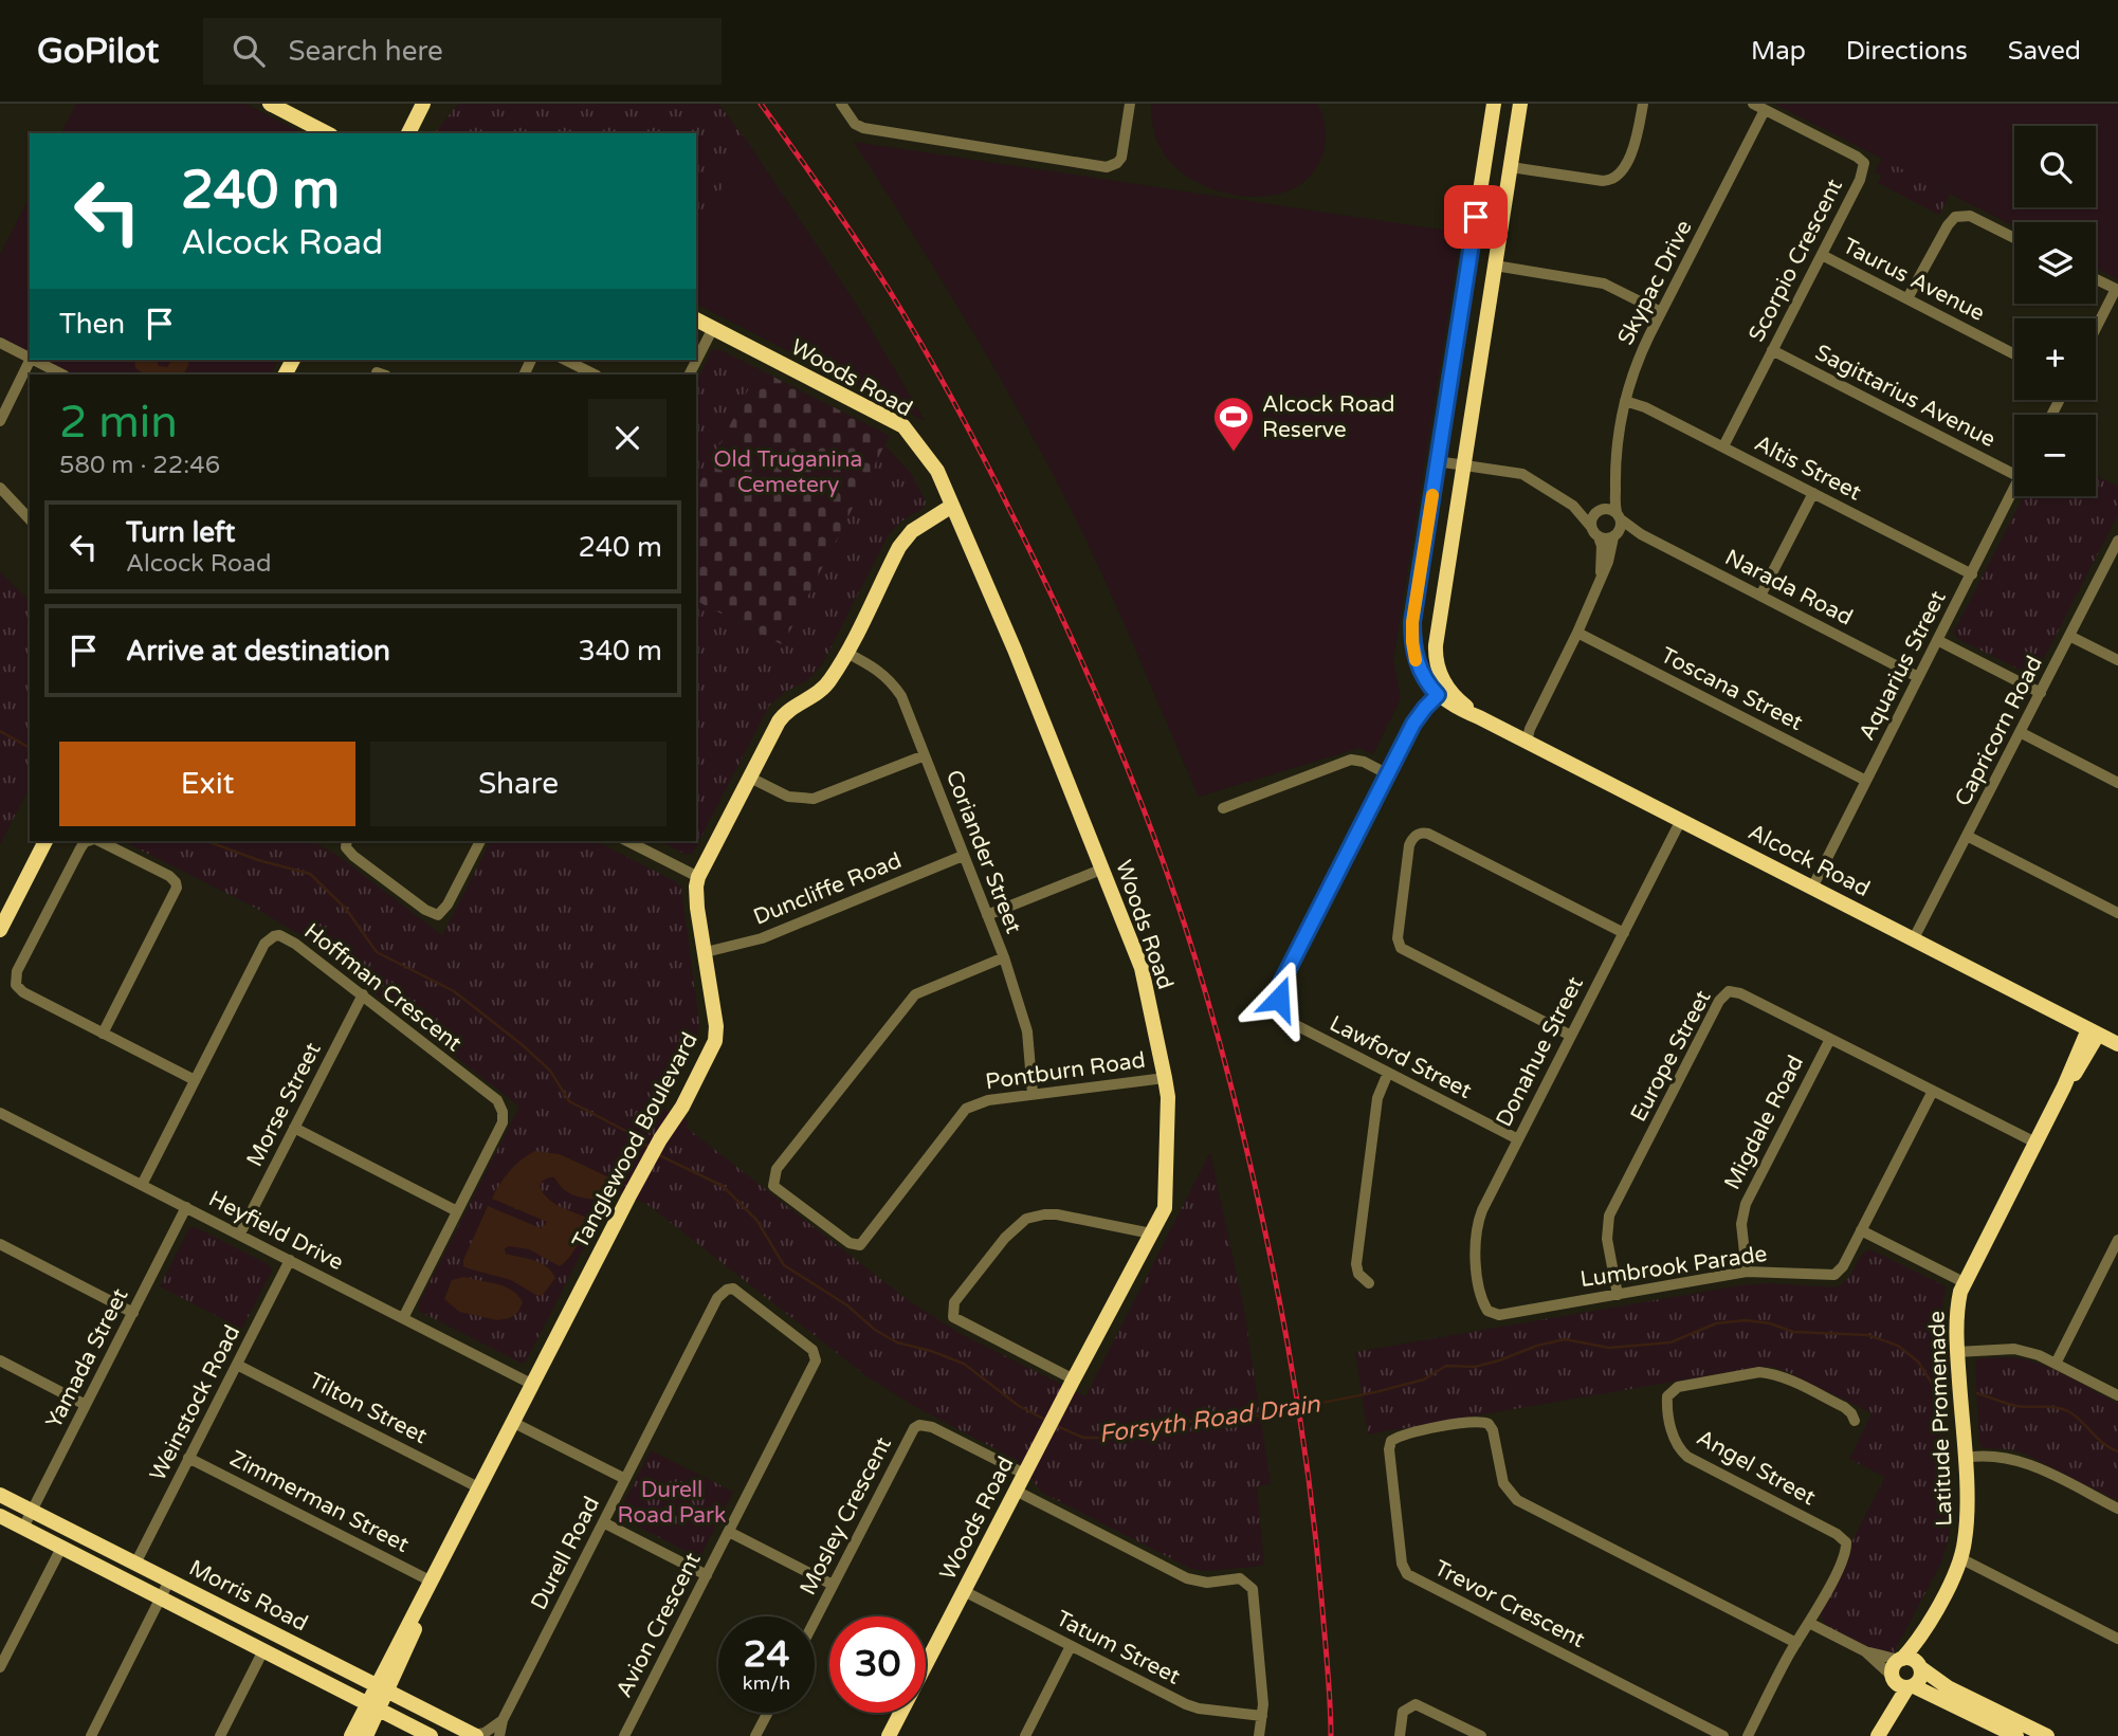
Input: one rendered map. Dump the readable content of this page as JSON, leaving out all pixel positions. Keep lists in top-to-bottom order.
{
  "streets": {
    "street": [
      "Scorpio Crescent",
      "Taurus Avenue",
      "Skypac Drive",
      "Woods Road",
      "Sagittarius Avenue",
      "Altis Street",
      "Narada Road",
      "Aquarius Street",
      "Toscana Street",
      "Capricorn Road",
      "Coriander Street",
      "Alcock Road",
      "Duncliffe Road",
      "Hoffman Crescent",
      "Donahue Street",
      "Europe Street",
      "Lawford Street",
      "Pontburn Road",
      "Morse Street",
      "Migdale Road",
      "Tanglewood Boulevard",
      "Heyfield Drive",
      "Lumbrook Parade",
      "Yamada Street",
      "Weinstock Road",
      "Tilton Street",
      "Latitude Promenade",
      "Angel Street",
      "Zimmerman Street",
      "Mosley Crescent",
      "Durell Road",
      "Morris Road",
      "Trevor Crescent",
      "Avion Crescent",
      "Tatum Street"
    ]
  },
  "crossings": [
    ["Scorpio Crescent", "Taurus Avenue"],
    ["Scorpio Crescent", "Skypac Drive"],
    ["Scorpio Crescent", "Sagittarius Avenue"],
    ["Scorpio Crescent", "Altis Street"],
    ["Skypac Drive", "Altis Street"],
    ["Skypac Drive", "Narada Road"],
    ["Woods Road", "Pontburn Road"],
    ["Woods Road", "Tanglewood Boulevard"],
    ["Woods Road", "Mosley Crescent"],
    ["Woods Road", "Tatum Street"],
    ["Altis Street", "Aquarius Street"],
    ["Narada Road", "Aquarius Street"],
    ["Aquarius Street", "Toscana Street"],
    ["Aquarius Street", "Alcock Road"],
    ["Capricorn Road", "Alcock Road"],
    ["Coriander Street", "Duncliffe Road"],
    ["Coriander Street", "Pontburn Road"],
    ["Coriander Street", "Tanglewood Boulevard"],
    ["Alcock Road", "Donahue Street"],
    ["Alcock Road", "Lawford Street"],
    ["Alcock Road", "Latitude Promenade"],
    ["Duncliffe Road", "Tanglewood Boulevard"],
    ["Hoffman Crescent", "Morse Street"],
    ["Hoffman Crescent", "Heyfield Drive"],
    ["Donahue Street", "Lawford Street"],
    ["Donahue Street", "Lumbrook Parade"],
    ["Europe Street", "Migdale Road"],
    ["Europe Street", "Lumbrook Parade"],
    ["Europe Street", "Latitude Promenade"],
    ["Morse Street", "Heyfield Drive"],
    ["Migdale Road", "Lumbrook Parade"],
    ["Tanglewood Boulevard", "Heyfield Drive"],
    ["Tanglewood Boulevard", "Tilton Street"],
    ["Tanglewood Boulevard", "Zimmerman Street"],
    ["Tanglewood Boulevard", "Morris Road"],
    ["Heyfield Drive", "Yamada Street"],
    ["Heyfield Drive", "Weinstock Road"],
    ["Yamada Street", "Morris Road"],
    ["Weinstock Road", "Tilton Street"],
    ["Weinstock Road", "Zimmerman Street"],
    ["Weinstock Road", "Morris Road"],
    ["Durell Road", "Avion Crescent"]
  ],
  "water": ["Forsyth Road Drain"],
  "parks": ["Old Truganina Cemetery", "Durell Road Park"],
  "places": {
    "sports": ["Alcock Road Reserve"]
  },
  "page": {
    "header": "GoPilot",
    "search": "Search here",
    "nav": ["Map", "Directions", "Saved"],
    "map_buttons": ["+", "−"],
    "turn": ["240 m", "Alcock Road"],
    "then": "Then",
    "heading": ["2 min", "580 m · 22:46"],
    "list": [
      {
        "name": "Turn left",
        "note": "Alcock Road",
        "value": "240 m"
      },
      {
        "name": "Arrive at destination",
        "value": "340 m"
      }
    ],
    "buttons": ["Exit", "Share"],
    "speed": "24 km/h",
    "limit": "30"
  }
}
